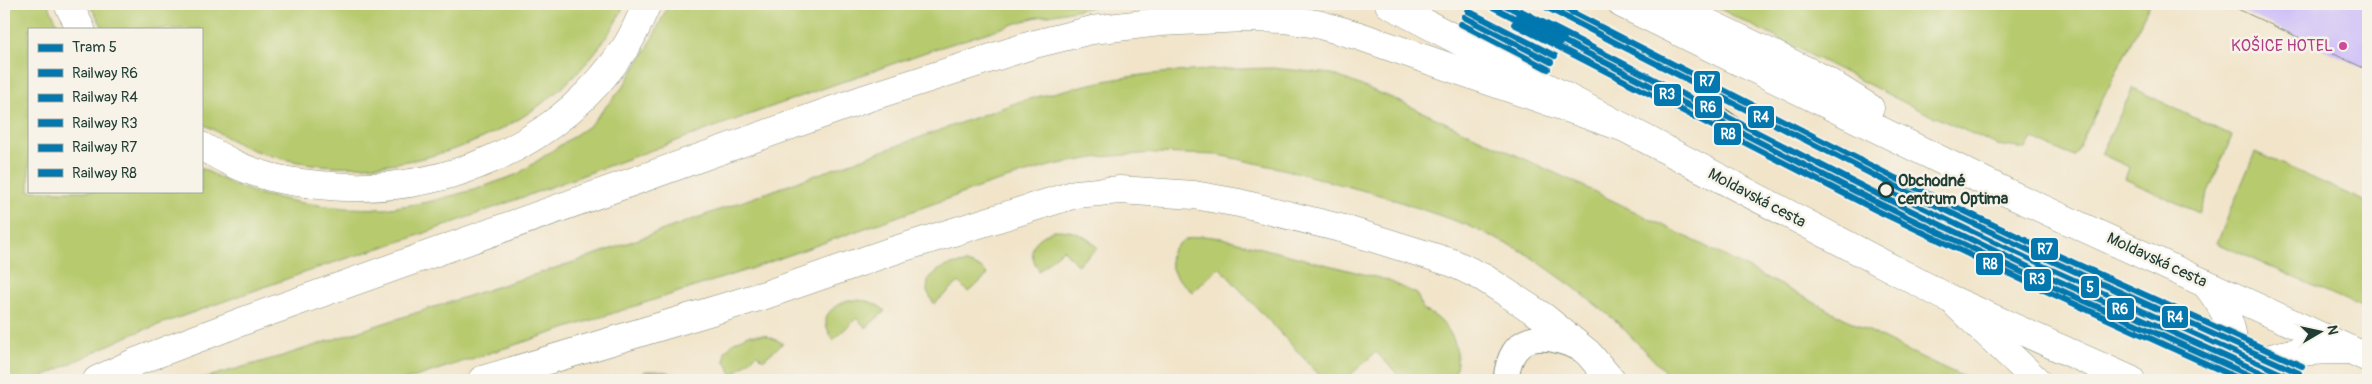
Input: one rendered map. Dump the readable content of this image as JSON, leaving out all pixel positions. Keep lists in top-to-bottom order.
{
  "streets": {
    "main road": ["Moldavská cesta"]
  },
  "places": ["KOŠICE HOTEL", "Obchodné centrum Optima"],
  "lines": [
    "rail line R4",
    "rail line R7",
    "rail line R6",
    "rail line R3",
    "rail line R8",
    "tram line 5"
  ],
  "legend": [
    "Tram 5",
    "Railway R6",
    "Railway R4",
    "Railway R3",
    "Railway R7",
    "Railway R8"
  ],
  "north": "right"
}
